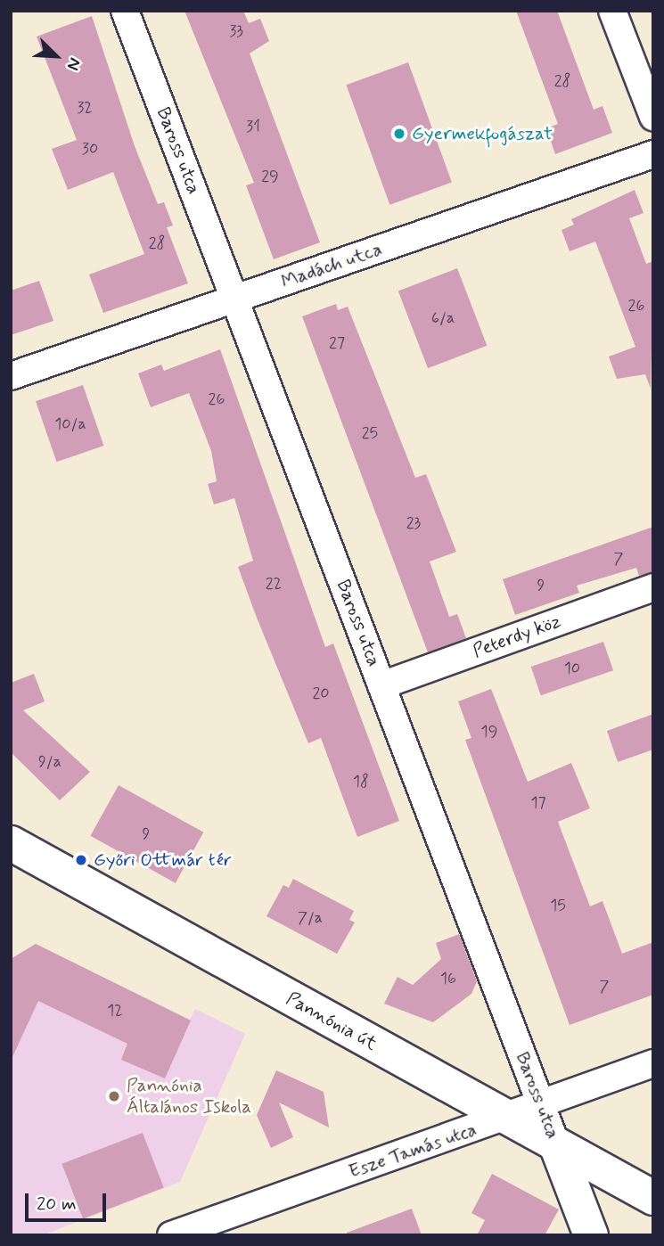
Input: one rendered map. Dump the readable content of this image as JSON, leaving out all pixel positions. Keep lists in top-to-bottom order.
{
  "streets": {
    "street": [
      "Baross utca",
      "Madách utca",
      "Peterdy köz",
      "Pannónia út",
      "Esze Tamás utca"
    ]
  },
  "crossings": [
    ["Baross utca", "Madách utca"],
    ["Baross utca", "Peterdy köz"],
    ["Baross utca", "Pannónia út"],
    ["Baross utca", "Esze Tamás utca"],
    ["Pannónia út", "Esze Tamás utca"]
  ],
  "places": ["Gyermekfogászat", "Győri Ottmár tér", "Pannónia Általános Iskola"],
  "house_numbers": [
    "33",
    "28",
    "32",
    "31",
    "30",
    "29",
    "28",
    "26",
    "6/a",
    "27",
    "26",
    "10/a",
    "25",
    "23",
    "7",
    "22",
    "9",
    "10",
    "20",
    "19",
    "9/a",
    "18",
    "17",
    "9",
    "15",
    "7/a",
    "16",
    "7",
    "12"
  ],
  "scale_bar": "20 m",
  "north": "bottom right"
}
